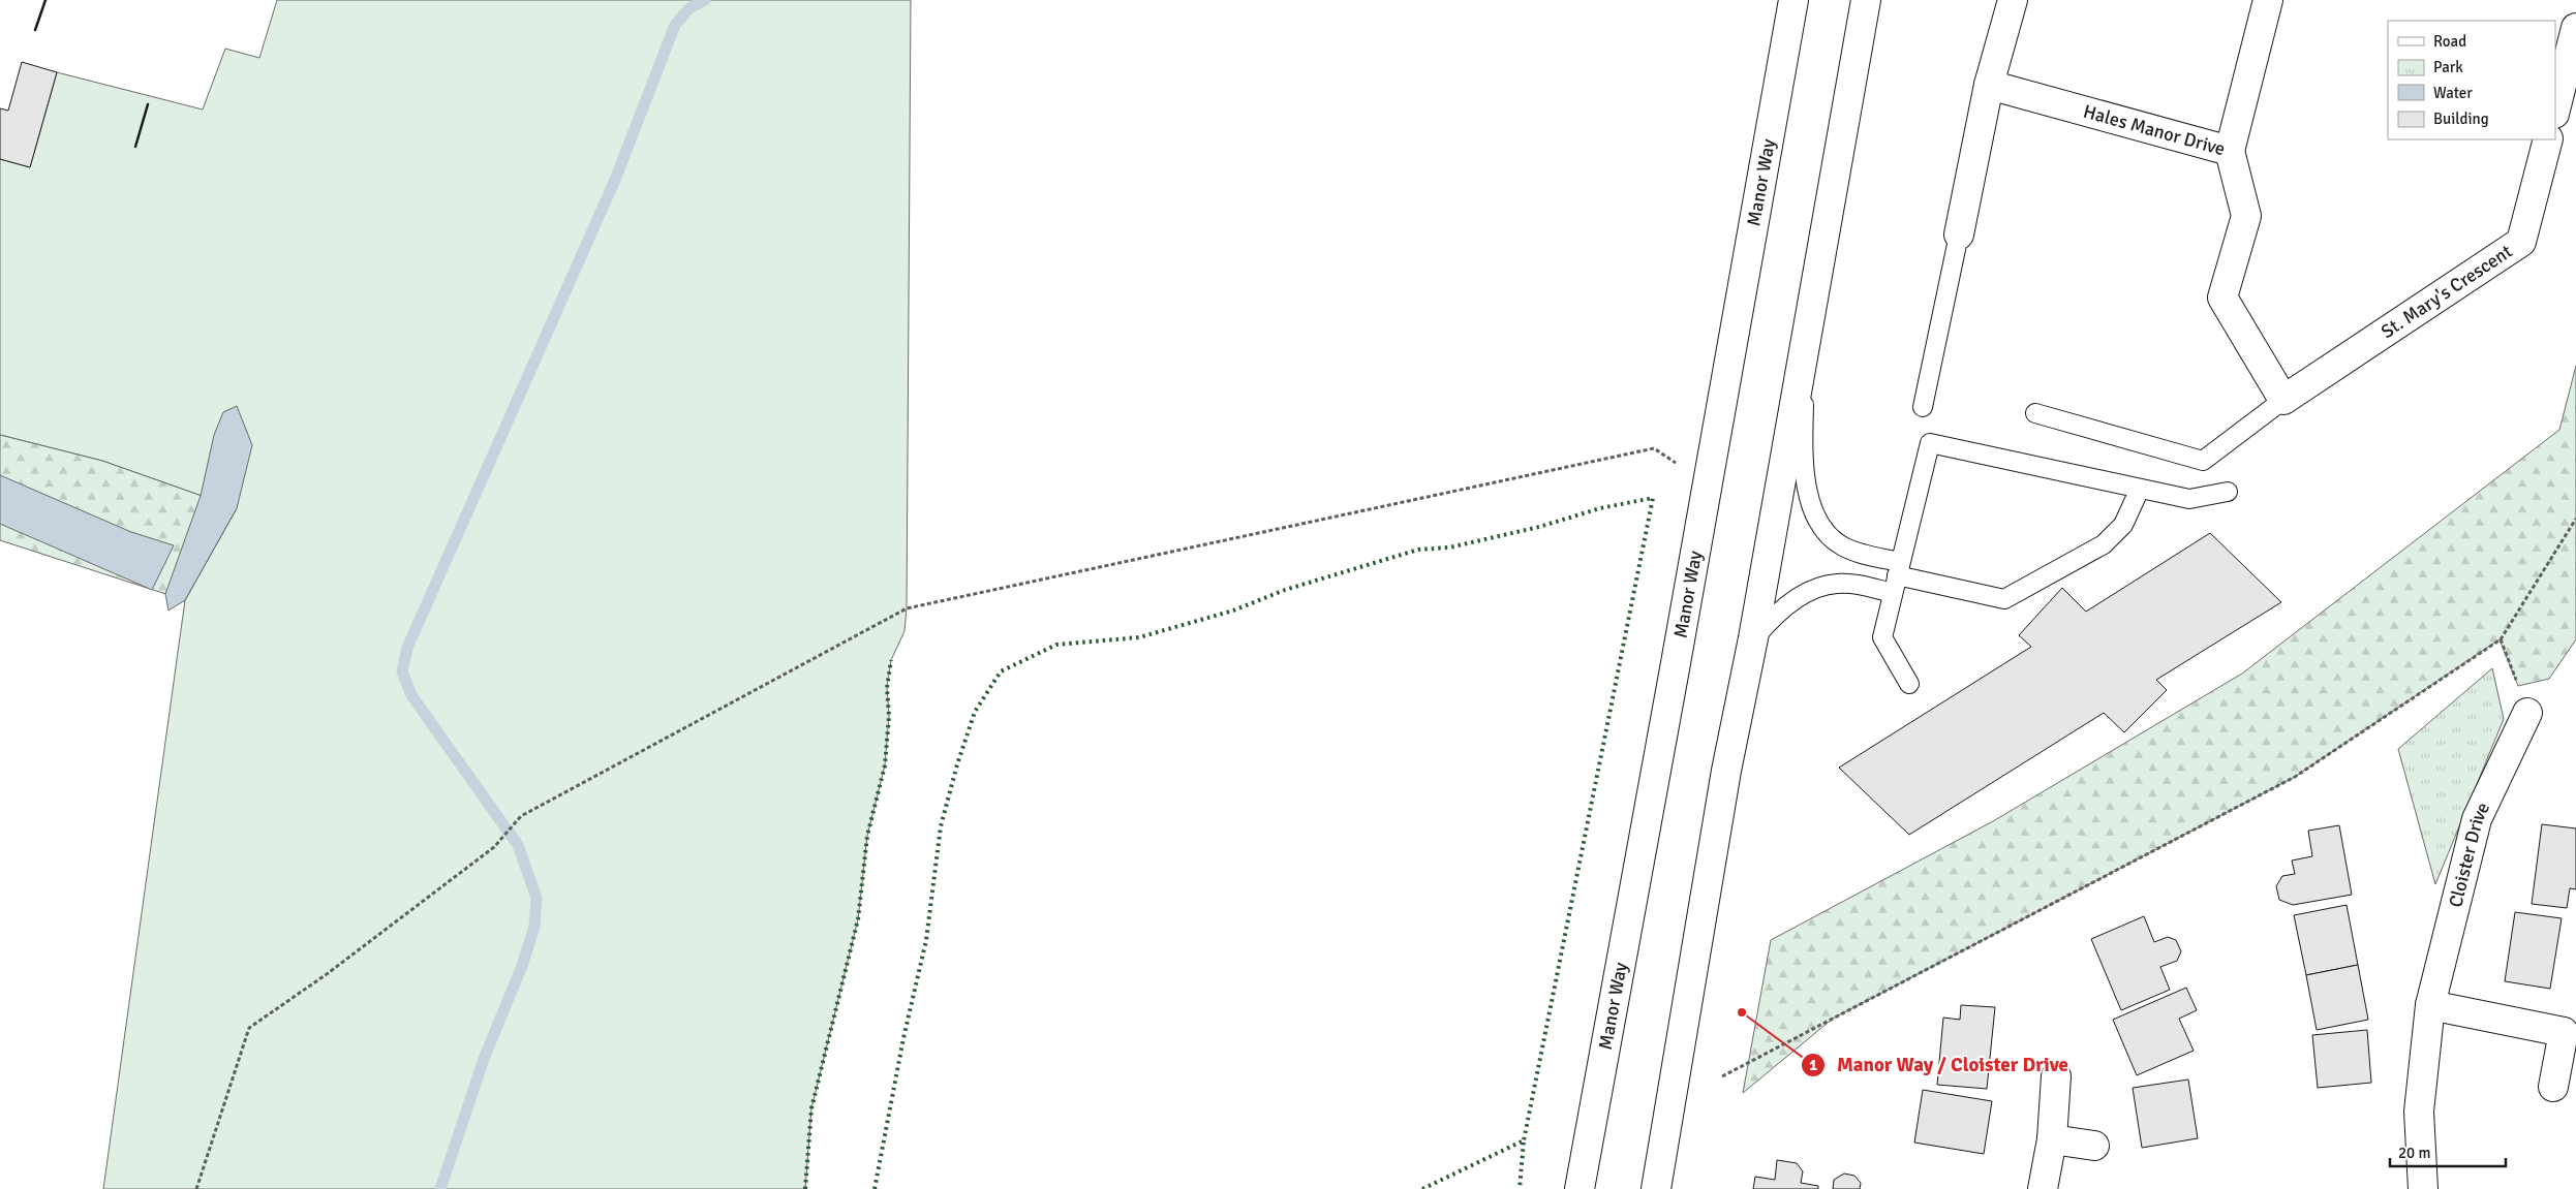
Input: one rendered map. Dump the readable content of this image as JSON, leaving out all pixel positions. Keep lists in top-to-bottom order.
{
  "streets": {
    "main road": [
      "Hales Manor Drive",
      "Manor Way",
      "St. Mary's Crescent",
      "Cloister Drive"
    ]
  },
  "places": ["Manor Way / Cloister Drive"],
  "legend": [
    "Road",
    "Park",
    "Water",
    "Building"
  ],
  "scale_bar": "20 m"
}
